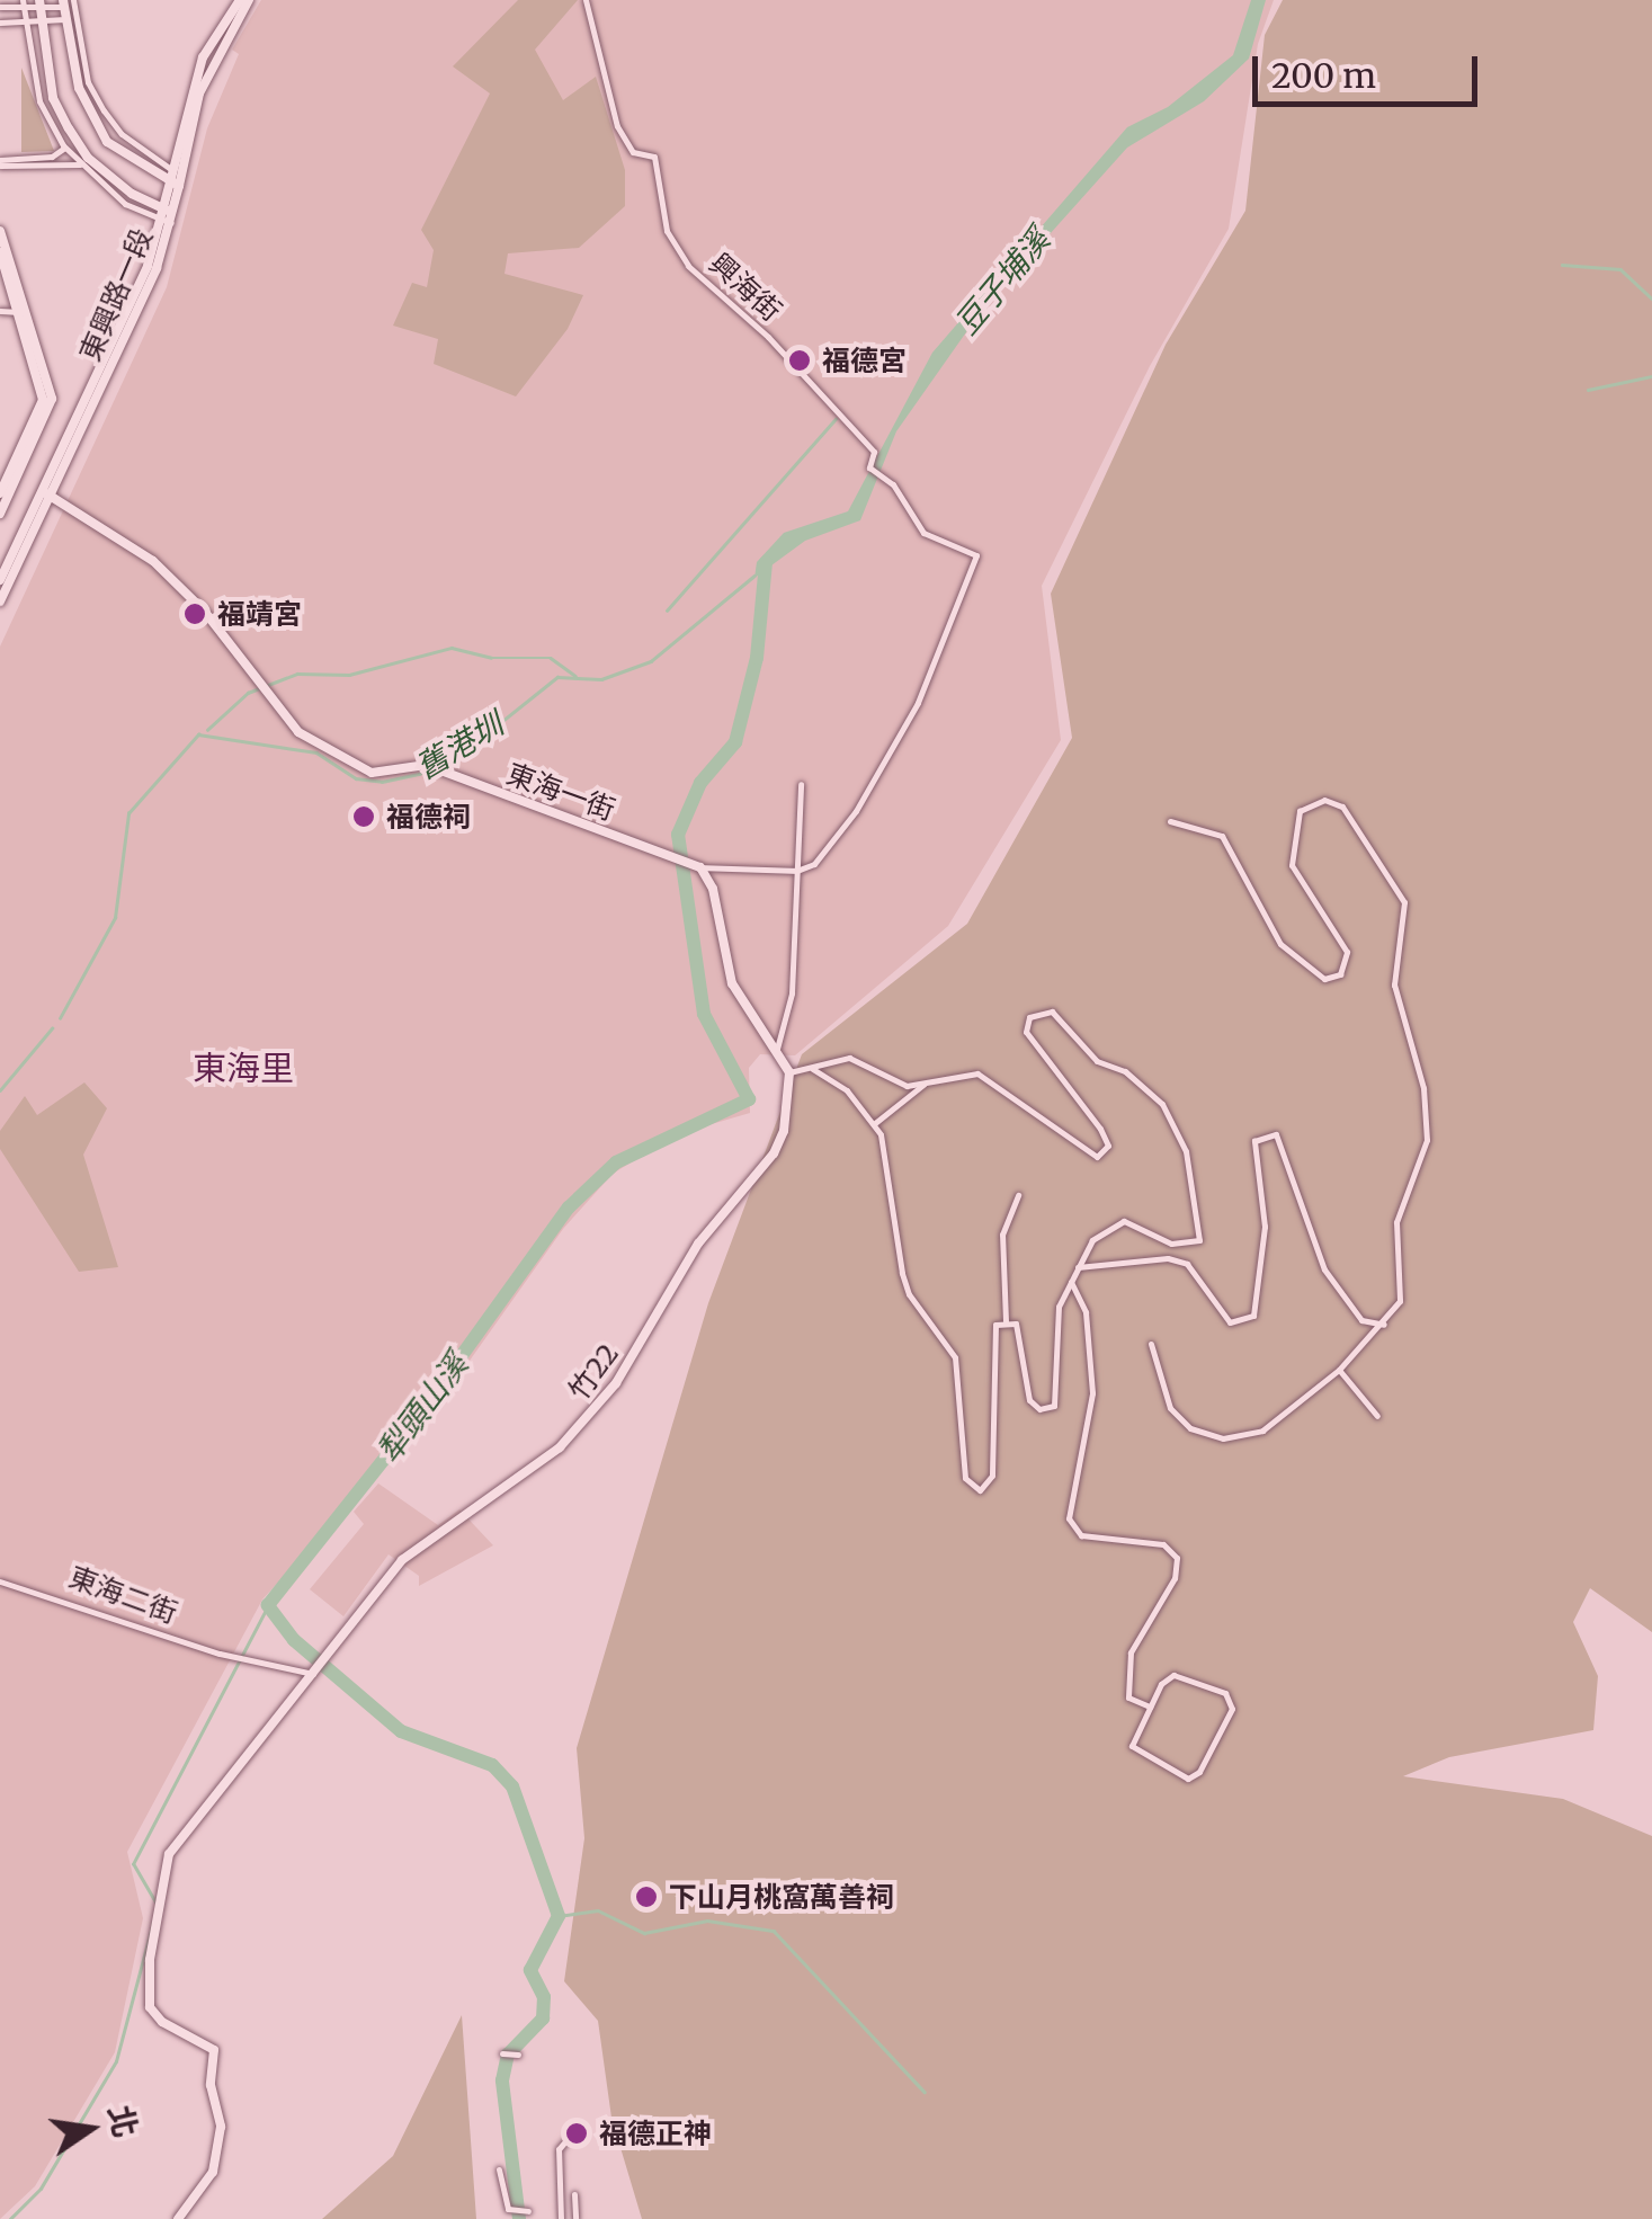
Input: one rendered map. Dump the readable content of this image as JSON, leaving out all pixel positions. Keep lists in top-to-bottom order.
{
  "streets": {
    "street": [
      "興海街",
      "東興路一段",
      "東海一街",
      "竹22",
      "東海二街"
    ]
  },
  "crossings": [
    ["東興路一段", "東海一街"],
    ["竹22", "東海二街"]
  ],
  "districts": ["東海里"],
  "water": ["豆子埔溪", "舊港圳", "犁頭山溪"],
  "places": [
    "福德宮",
    "福靖宮",
    "福德祠",
    "下山月桃窩萬善祠",
    "福德正神"
  ],
  "scale_bar": "200 m",
  "north": "right"
}
